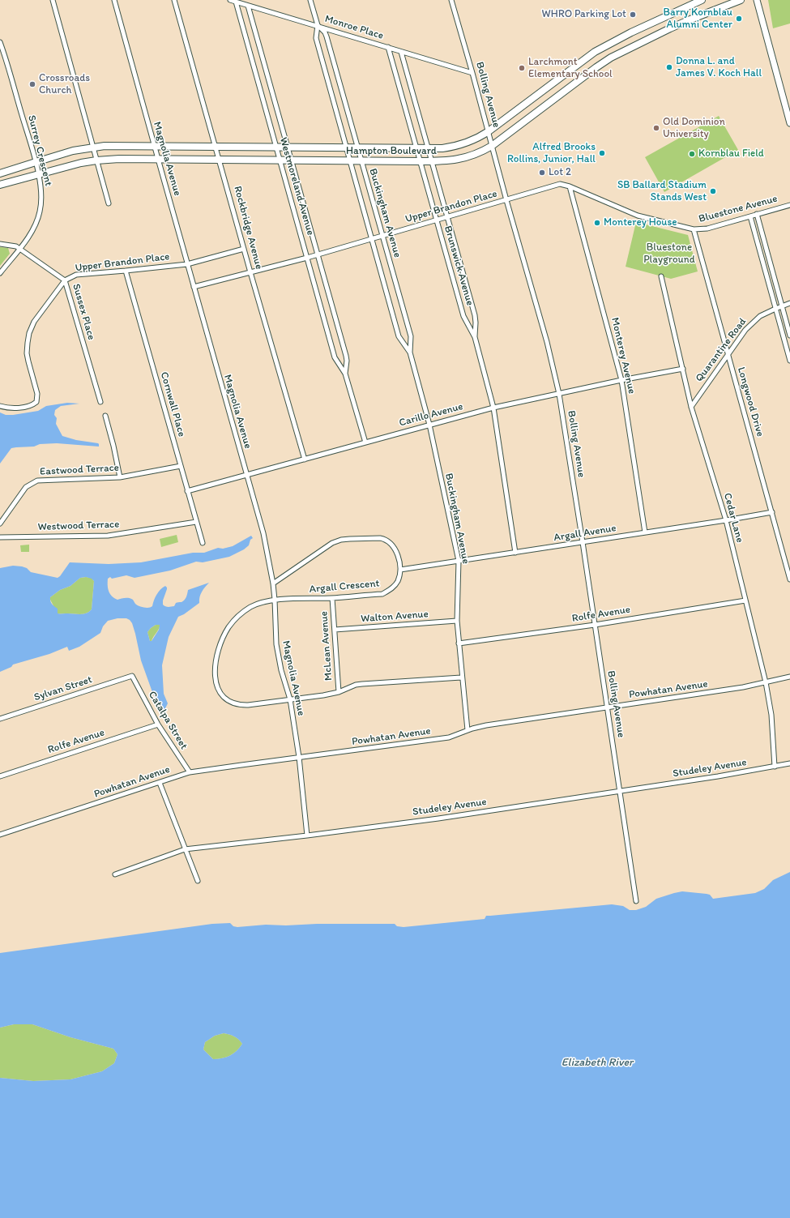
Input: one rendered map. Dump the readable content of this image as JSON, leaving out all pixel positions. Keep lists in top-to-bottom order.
{
  "streets": {
    "main road": ["Hampton Boulevard"],
    "street": [
      "Monroe Place",
      "Bolling Avenue",
      "Surrey Crescent",
      "Magnolia Avenue",
      "Westmoreland Avenue",
      "Upper Brandon Place",
      "Bluestone Avenue",
      "Buckingham Avenue",
      "Rockbridge Avenue",
      "Brunswick Avenue",
      "Sussex Place",
      "Quarantine Road",
      "Monterey Avenue",
      "Longwood Drive",
      "Cornwall Place",
      "Carillo Avenue",
      "Eastwood Terrace",
      "Cedar Lane",
      "Westwood Terrace",
      "Argall Avenue",
      "Argall Crescent",
      "Rolfe Avenue",
      "Walton Avenue",
      "McLean Avenue",
      "Sylvan Street",
      "Powhatan Avenue",
      "Catalpa Street",
      "Studeley Avenue"
    ]
  },
  "crossings": [
    ["Monroe Place", "Bolling Avenue"],
    ["Monroe Place", "Westmoreland Avenue"],
    ["Monroe Place", "Buckingham Avenue"],
    ["Monroe Place", "Brunswick Avenue"],
    ["Bolling Avenue", "Hampton Boulevard"],
    ["Bolling Avenue", "Upper Brandon Place"],
    ["Bolling Avenue", "Bluestone Avenue"],
    ["Bolling Avenue", "Carillo Avenue"],
    ["Bolling Avenue", "Argall Avenue"],
    ["Bolling Avenue", "Rolfe Avenue"],
    ["Bolling Avenue", "Powhatan Avenue"],
    ["Bolling Avenue", "Studeley Avenue"],
    ["Surrey Crescent", "Hampton Boulevard"],
    ["Surrey Crescent", "Sussex Place"],
    ["Hampton Boulevard", "Magnolia Avenue"],
    ["Hampton Boulevard", "Westmoreland Avenue"],
    ["Hampton Boulevard", "Buckingham Avenue"],
    ["Hampton Boulevard", "Rockbridge Avenue"],
    ["Hampton Boulevard", "Brunswick Avenue"],
    ["Magnolia Avenue", "Upper Brandon Place"],
    ["Magnolia Avenue", "Carillo Avenue"],
    ["Magnolia Avenue", "Argall Crescent"],
    ["Magnolia Avenue", "Powhatan Avenue"],
    ["Magnolia Avenue", "Studeley Avenue"],
    ["Westmoreland Avenue", "Upper Brandon Place"],
    ["Westmoreland Avenue", "Carillo Avenue"],
    ["Upper Brandon Place", "Bluestone Avenue"],
    ["Upper Brandon Place", "Buckingham Avenue"],
    ["Upper Brandon Place", "Rockbridge Avenue"],
    ["Upper Brandon Place", "Brunswick Avenue"],
    ["Upper Brandon Place", "Sussex Place"],
    ["Upper Brandon Place", "Cornwall Place"],
    ["Bluestone Avenue", "Monterey Avenue"],
    ["Bluestone Avenue", "Longwood Drive"],
    ["Buckingham Avenue", "Carillo Avenue"],
    ["Buckingham Avenue", "Argall Avenue"],
    ["Buckingham Avenue", "Rolfe Avenue"],
    ["Buckingham Avenue", "Walton Avenue"],
    ["Buckingham Avenue", "Powhatan Avenue"],
    ["Rockbridge Avenue", "Carillo Avenue"],
    ["Brunswick Avenue", "Carillo Avenue"],
    ["Brunswick Avenue", "Argall Avenue"],
    ["Quarantine Road", "Longwood Drive"],
    ["Quarantine Road", "Cedar Lane"],
    ["Monterey Avenue", "Carillo Avenue"],
    ["Monterey Avenue", "Argall Avenue"],
    ["Longwood Drive", "Argall Avenue"],
    ["Cornwall Place", "Carillo Avenue"],
    ["Cornwall Place", "Eastwood Terrace"],
    ["Cornwall Place", "Westwood Terrace"],
    ["Carillo Avenue", "Cedar Lane"],
    ["Cedar Lane", "Argall Avenue"],
    ["Cedar Lane", "Rolfe Avenue"],
    ["Cedar Lane", "Powhatan Avenue"],
    ["Cedar Lane", "Studeley Avenue"],
    ["Argall Avenue", "Argall Crescent"],
    ["Argall Crescent", "McLean Avenue"],
    ["Rolfe Avenue", "Catalpa Street"],
    ["Walton Avenue", "McLean Avenue"],
    ["Sylvan Street", "Catalpa Street"],
    ["Powhatan Avenue", "Catalpa Street"]
  ],
  "water": ["Elizabeth River"],
  "parks": ["Bluestone Playground"],
  "places": [
    "WHRO Parking Lot",
    "Barry Kornblau Alumni Center",
    "Donna L. and James V. Koch Hall",
    "Larchmont Elementary School",
    "Crossroads Church",
    "Old Dominion University",
    "Alfred Brooks Rollins, Junior, Hall",
    "Kornblau Field",
    "Lot 2",
    "SB Ballard Stadium Stands West",
    "Monterey House"
  ]
}
